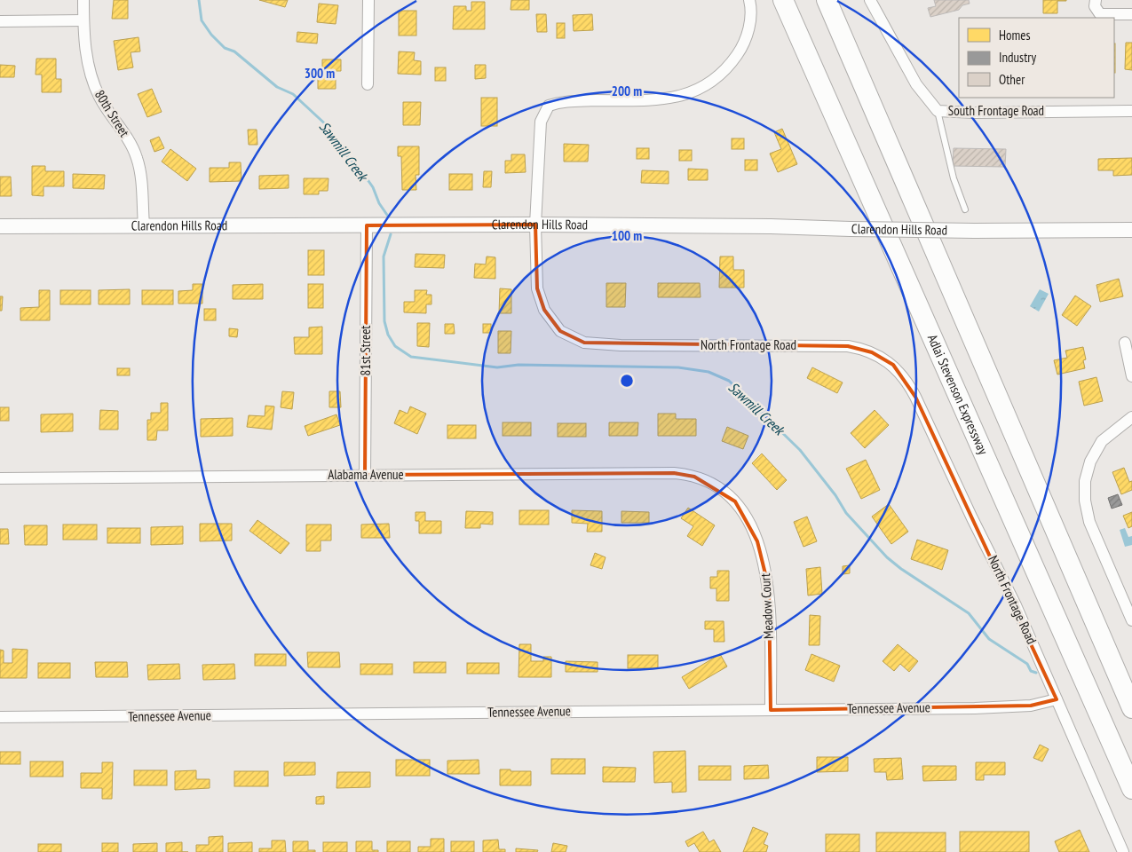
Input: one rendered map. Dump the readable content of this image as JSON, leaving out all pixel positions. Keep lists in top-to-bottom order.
{
  "streets": {
    "highway": ["Adlai Stevenson Expressway"],
    "street": [
      "South Frontage Road",
      "80th Street",
      "Clarendon Hills Road",
      "North Frontage Road",
      "81st Street",
      "Alabama Avenue",
      "Meadow Court",
      "Tennessee Avenue"
    ]
  },
  "crossings": [
    ["80th Street", "Clarendon Hills Road"],
    ["Clarendon Hills Road", "North Frontage Road"],
    ["Clarendon Hills Road", "81st Street"],
    ["North Frontage Road", "Tennessee Avenue"],
    ["81st Street", "Alabama Avenue"],
    ["Alabama Avenue", "Meadow Court"],
    ["Meadow Court", "Tennessee Avenue"]
  ],
  "water": ["Sawmill Creek"],
  "legend": ["Homes", "Industry", "Other"],
  "rings": ["300 m", "200 m", "100 m"]
}
